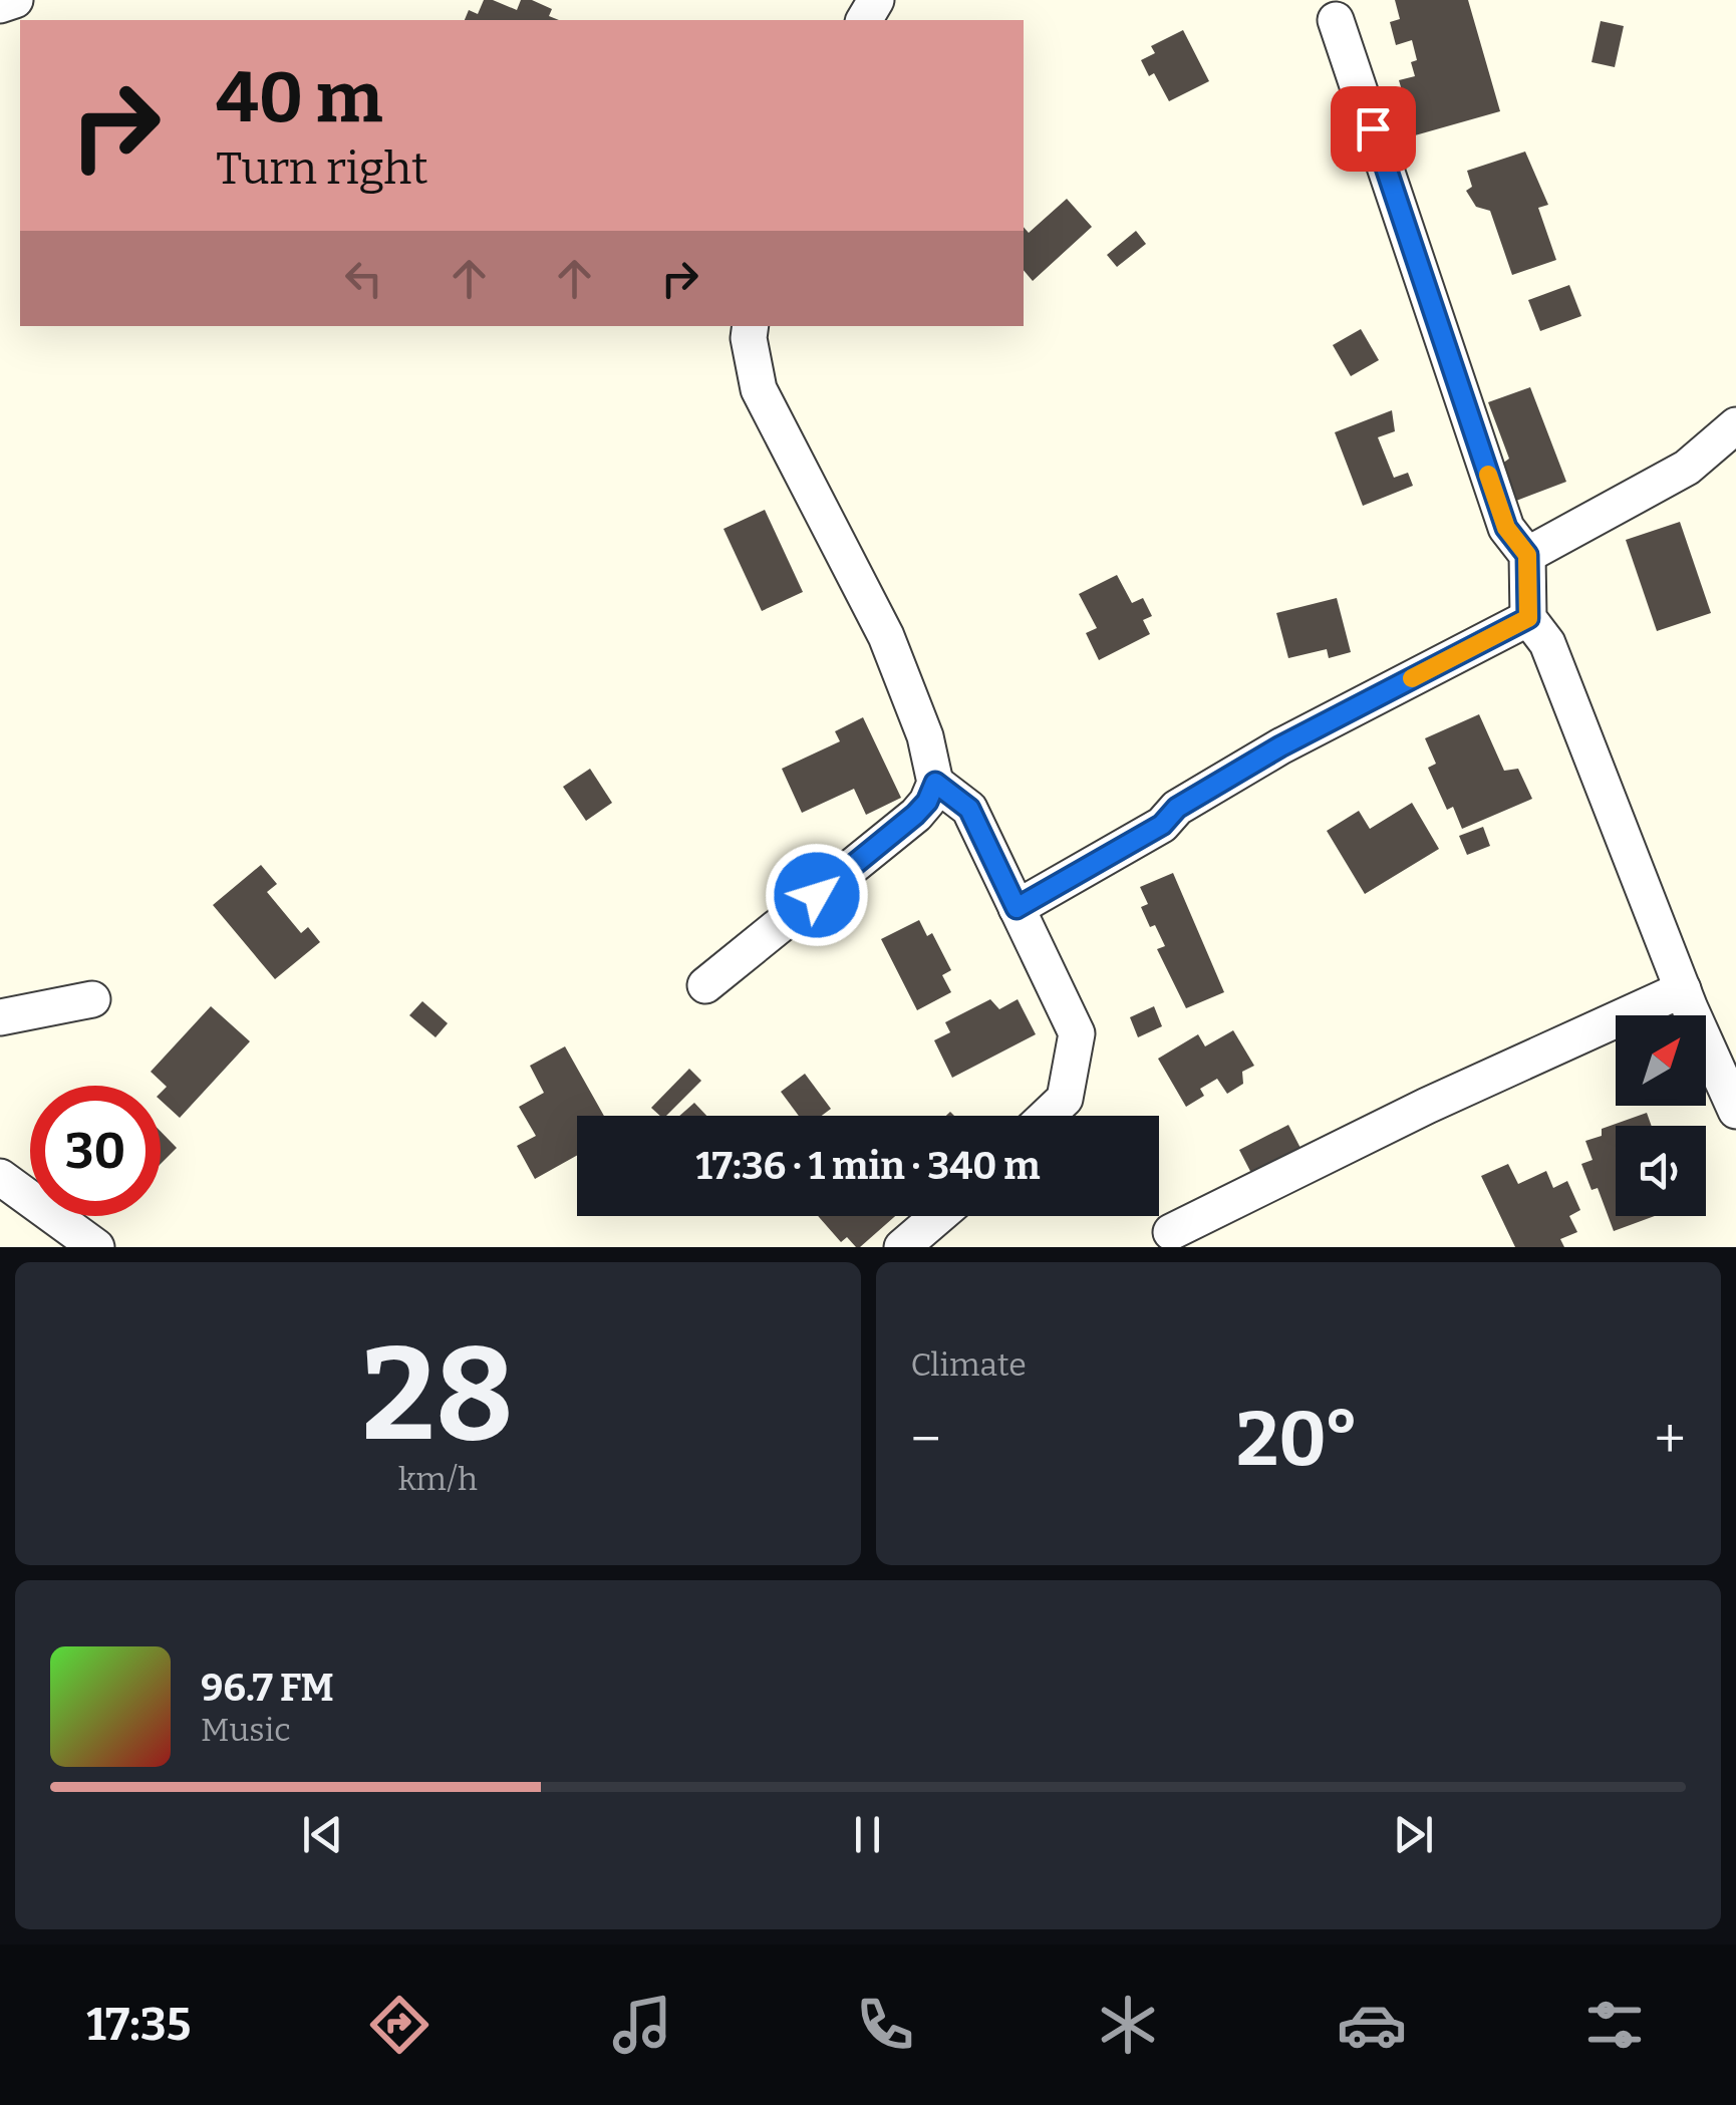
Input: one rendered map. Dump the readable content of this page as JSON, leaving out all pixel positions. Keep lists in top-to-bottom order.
{
  "north": "top right",
  "page": {
    "turn": ["40 m", "Turn right"],
    "limit": "30",
    "trip": "17:36 · 1 min · 340 m",
    "tile": [
      ["28", "km/h"],
      "Climate"
    ],
    "heat": ["−", "20°", "+"],
    "song": ["96.7 FM", "Music"],
    "tabs": "17:35"
  }
}
